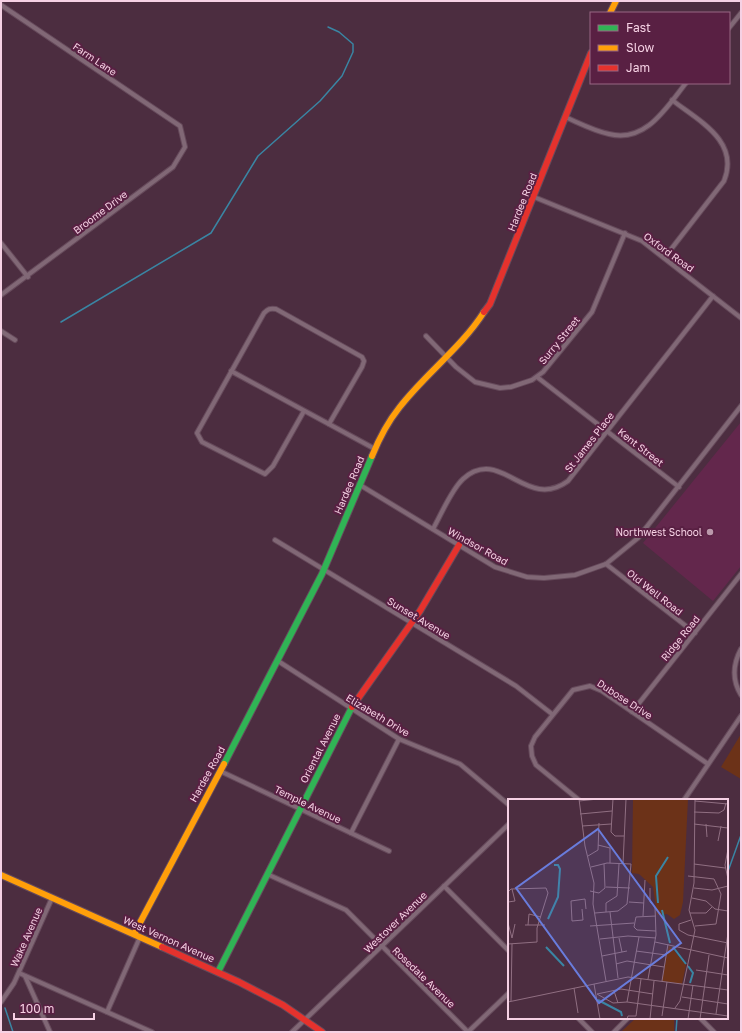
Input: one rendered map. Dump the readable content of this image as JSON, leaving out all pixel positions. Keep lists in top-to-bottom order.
{
  "streets": {
    "street": [
      "Farm Lane",
      "Hardee Road",
      "Broome Drive",
      "Oxford Road",
      "Surry Street",
      "St James Place",
      "Kent Street",
      "Windsor Road",
      "Old Well Road",
      "Sunset Avenue",
      "Ridge Road",
      "Dubose Drive",
      "Elizabeth Drive",
      "Oriental Avenue",
      "Temple Avenue",
      "Westover Avenue",
      "Wake Avenue",
      "West Vernon Avenue",
      "Rosedale Avenue"
    ]
  },
  "crossings": [
    ["Farm Lane", "Broome Drive"],
    ["Hardee Road", "Oxford Road"],
    ["Hardee Road", "Surry Street"],
    ["Hardee Road", "Windsor Road"],
    ["Hardee Road", "Sunset Avenue"],
    ["Hardee Road", "Elizabeth Drive"],
    ["Hardee Road", "Temple Avenue"],
    ["Hardee Road", "West Vernon Avenue"],
    ["Oxford Road", "Surry Street"],
    ["Oxford Road", "St James Place"],
    ["Surry Street", "Kent Street"],
    ["St James Place", "Kent Street"],
    ["St James Place", "Windsor Road"],
    ["Kent Street", "Windsor Road"],
    ["Windsor Road", "Old Well Road"],
    ["Windsor Road", "Oriental Avenue"],
    ["Old Well Road", "Ridge Road"],
    ["Sunset Avenue", "Dubose Drive"],
    ["Sunset Avenue", "Oriental Avenue"],
    ["Ridge Road", "Dubose Drive"],
    ["Elizabeth Drive", "Oriental Avenue"],
    ["Oriental Avenue", "Temple Avenue"],
    ["Oriental Avenue", "West Vernon Avenue"],
    ["Oriental Avenue", "Rosedale Avenue"],
    ["Westover Avenue", "West Vernon Avenue"],
    ["Westover Avenue", "Rosedale Avenue"],
    ["Wake Avenue", "West Vernon Avenue"]
  ],
  "places": ["Northwest School"],
  "legend": ["Fast", "Slow", "Jam"],
  "scale_bar": "100 m"
}
